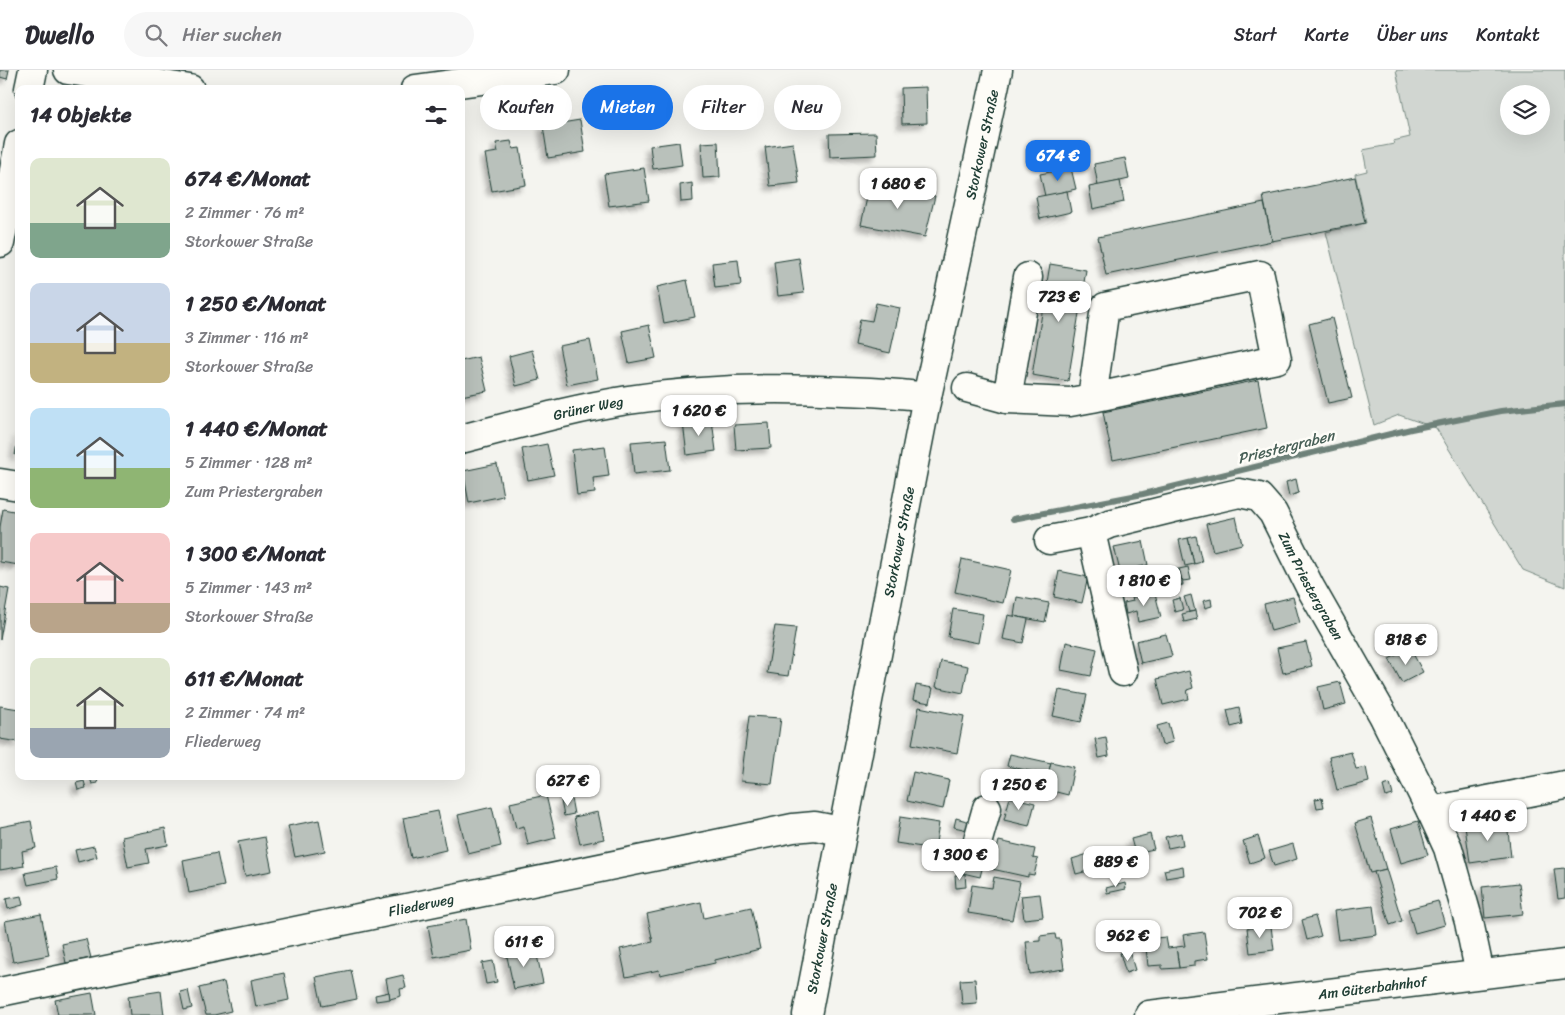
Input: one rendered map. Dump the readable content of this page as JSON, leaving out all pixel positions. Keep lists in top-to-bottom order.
{
  "streets": {
    "street": [
      "Storkower Straße",
      "Grüner Weg",
      "Zum Priestergraben",
      "Fliederweg",
      "Am Güterbahnhof"
    ]
  },
  "crossings": [
    ["Storkower Straße", "Grüner Weg"],
    ["Storkower Straße", "Fliederweg"],
    ["Zum Priestergraben", "Am Güterbahnhof"]
  ],
  "water": ["Priestergraben"],
  "page": {
    "header": "Dwello",
    "search": "Hier suchen",
    "nav": [
      "Start",
      "Karte",
      "Über uns",
      "Kontakt"
    ],
    "chip": [
      "Kaufen",
      "Mieten",
      "Filter",
      "Neu"
    ],
    "heading": "14 Objekte",
    "price": [
      "674 €",
      "1 680 €",
      "723 €",
      "1 620 €",
      "1 810 €",
      "818 €",
      "627 €",
      "1 250 €",
      "1 440 €",
      "1 300 €",
      "889 €",
      "702 €",
      "962 €",
      "611 €"
    ],
    "list": [
      {
        "name": "674 €/Monat",
        "note": "2 Zimmer · 76 m² · Storkower Straße"
      },
      {
        "name": "1 250 €/Monat",
        "note": "3 Zimmer · 116 m² · Storkower Straße"
      },
      {
        "name": "1 440 €/Monat",
        "note": "5 Zimmer · 128 m² · Zum Priestergraben"
      },
      {
        "name": "1 300 €/Monat",
        "note": "5 Zimmer · 143 m² · Storkower Straße"
      },
      {
        "name": "611 €/Monat",
        "note": "2 Zimmer · 74 m² · Fliederweg"
      }
    ]
  }
}
